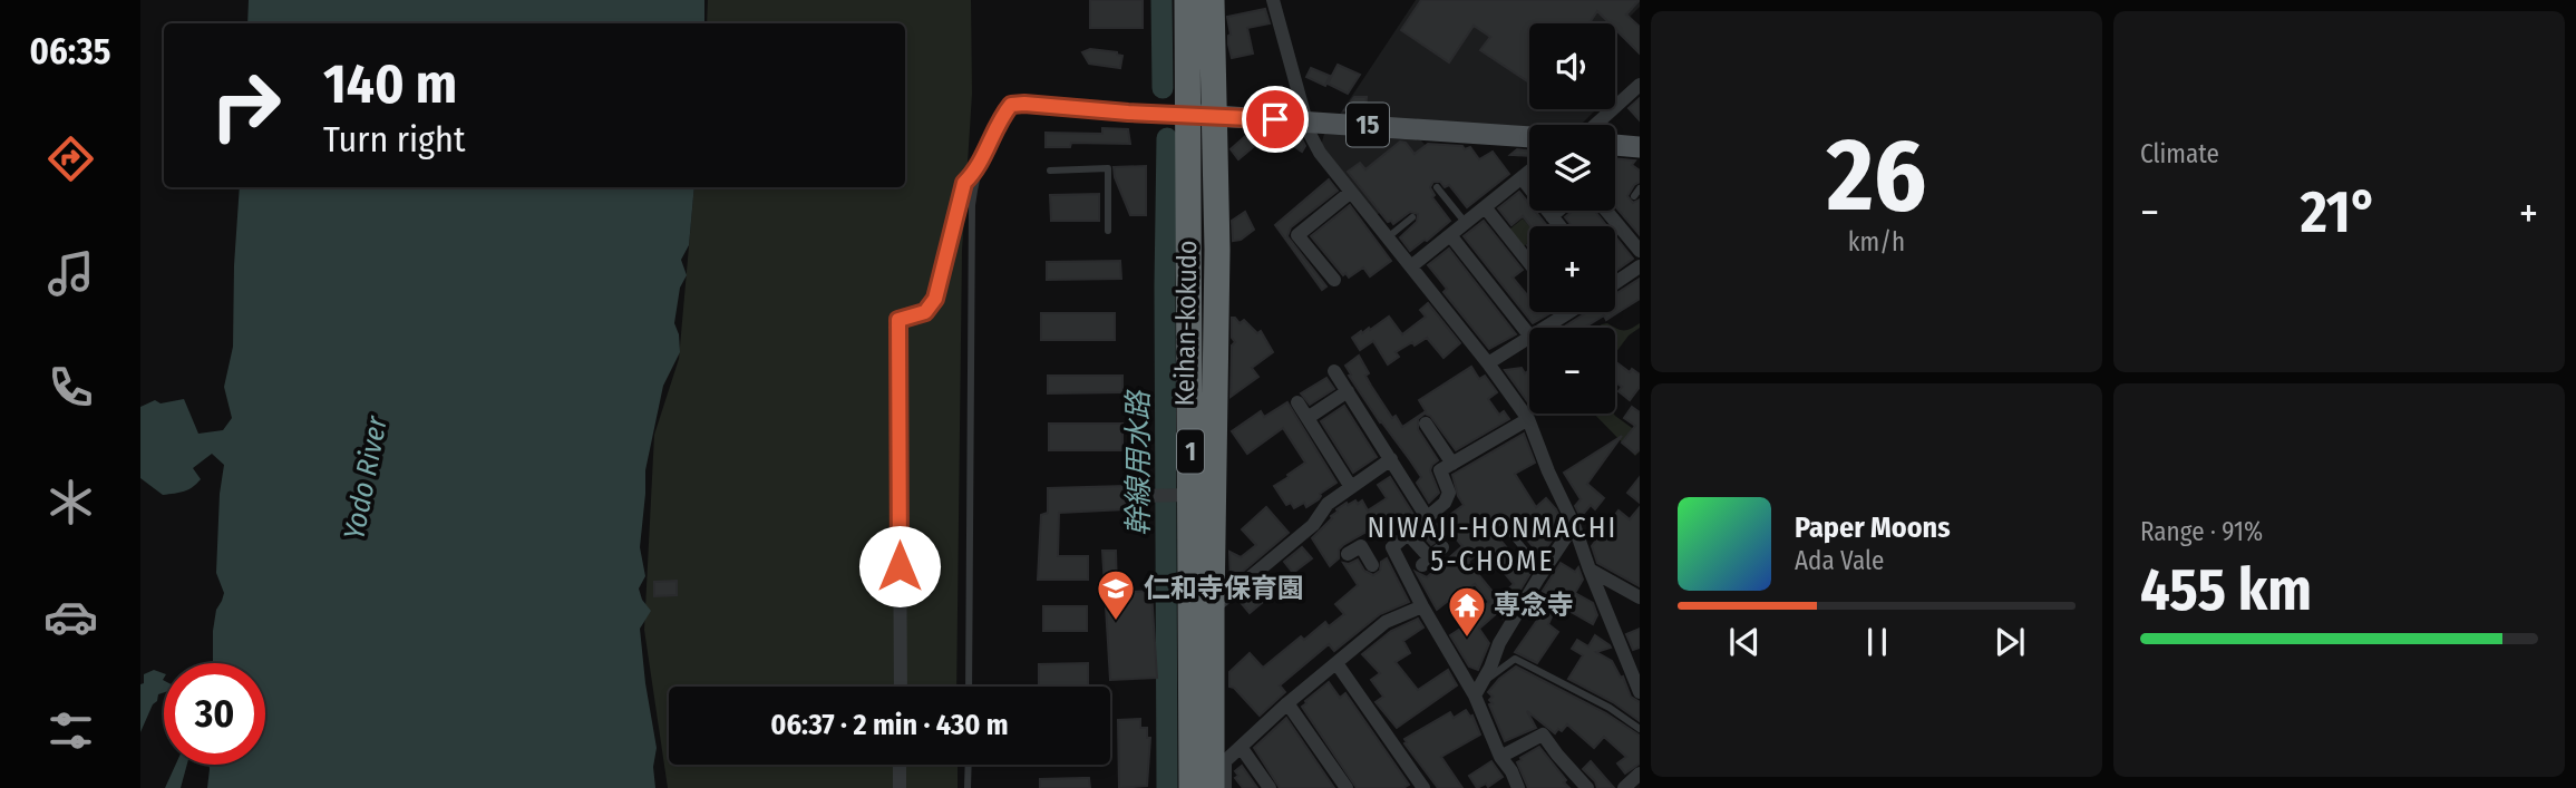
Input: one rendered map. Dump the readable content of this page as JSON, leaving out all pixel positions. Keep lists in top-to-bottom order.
{
  "streets": {
    "highway": ["Keihan-kokudo", "1"],
    "main road": ["15"]
  },
  "crossings": [
    ["15", "Keihan-kokudo"]
  ],
  "districts": ["NIWAJI-HONMACHI 5-CHOME"],
  "water": ["幹線用水路", "Yodo River"],
  "places": {
    "school or university": ["仁和寺保育園"],
    "temple": ["専念寺"]
  },
  "page": {
    "tabs": "06:35",
    "tile": [
      ["26", "km/h"],
      "Climate",
      ["Range · 91%", "455 km"]
    ],
    "map_buttons": ["+", "−"],
    "turn": ["140 m", "Turn right"],
    "heat": ["−", "21°", "+"],
    "song": ["Paper Moons", "Ada Vale"],
    "limit": "30",
    "trip": "06:37 · 2 min · 430 m"
  }
}
